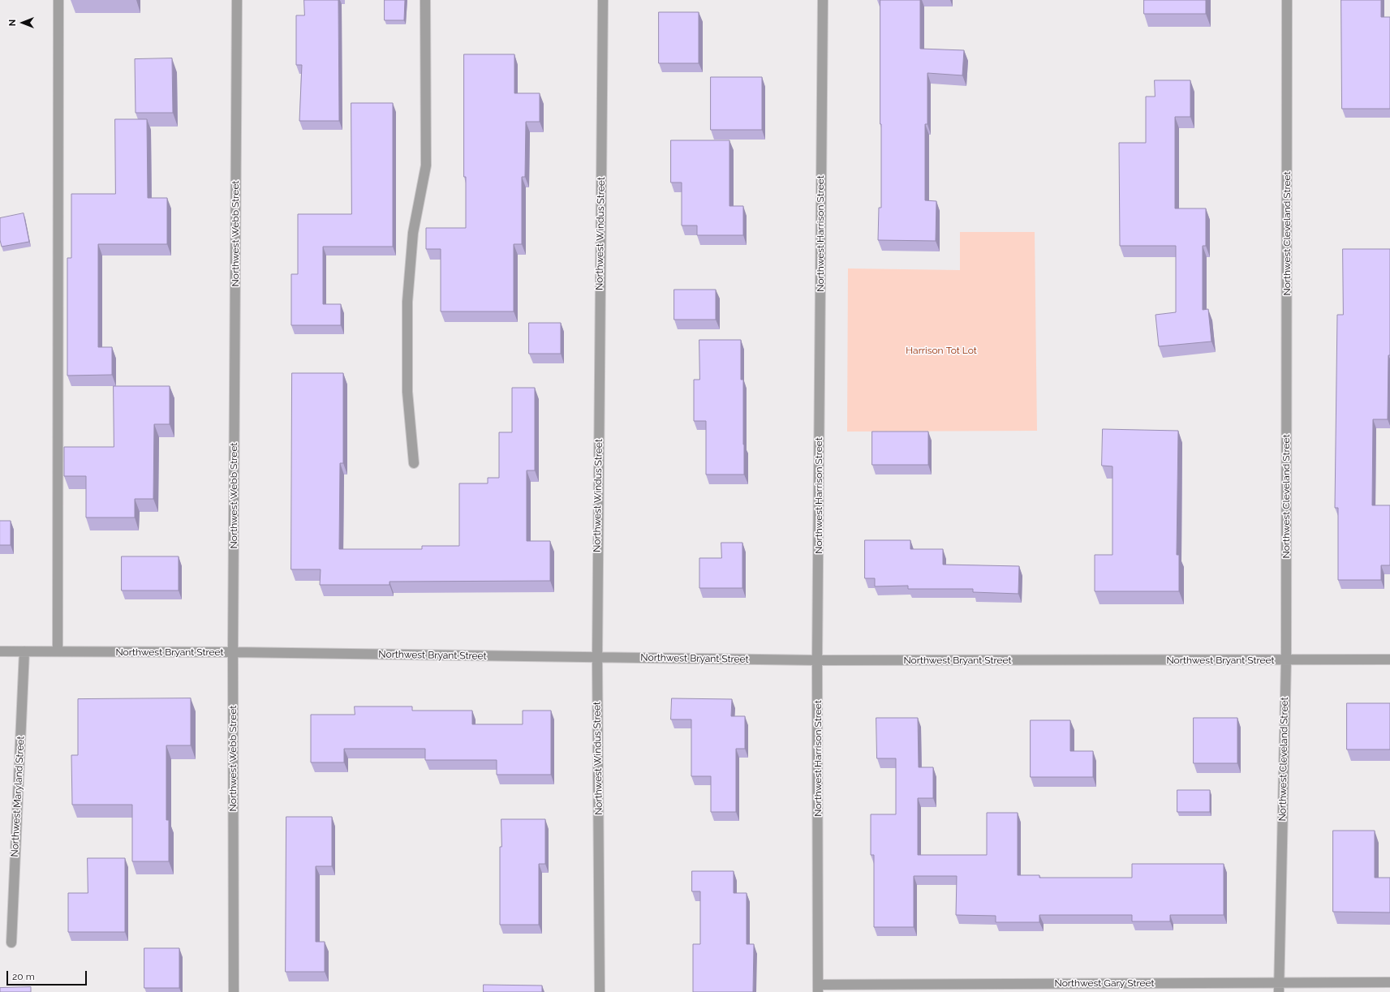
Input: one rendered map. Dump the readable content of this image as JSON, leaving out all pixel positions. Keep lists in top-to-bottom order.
{
  "streets": {
    "street": [
      "Northwest Webb Street",
      "Northwest Windus Street",
      "Northwest Harrison Street",
      "Northwest Cleveland Street",
      "Northwest Bryant Street",
      "Northwest Maryland Street",
      "Northwest Gary Street"
    ]
  },
  "crossings": [
    ["Northwest Webb Street", "Northwest Bryant Street"],
    ["Northwest Windus Street", "Northwest Bryant Street"],
    ["Northwest Harrison Street", "Northwest Bryant Street"],
    ["Northwest Harrison Street", "Northwest Gary Street"],
    ["Northwest Cleveland Street", "Northwest Bryant Street"],
    ["Northwest Cleveland Street", "Northwest Gary Street"],
    ["Northwest Bryant Street", "Northwest Maryland Street"]
  ],
  "parks": ["Harrison Tot Lot"],
  "scale_bar": "20 m",
  "north": "left"
}
